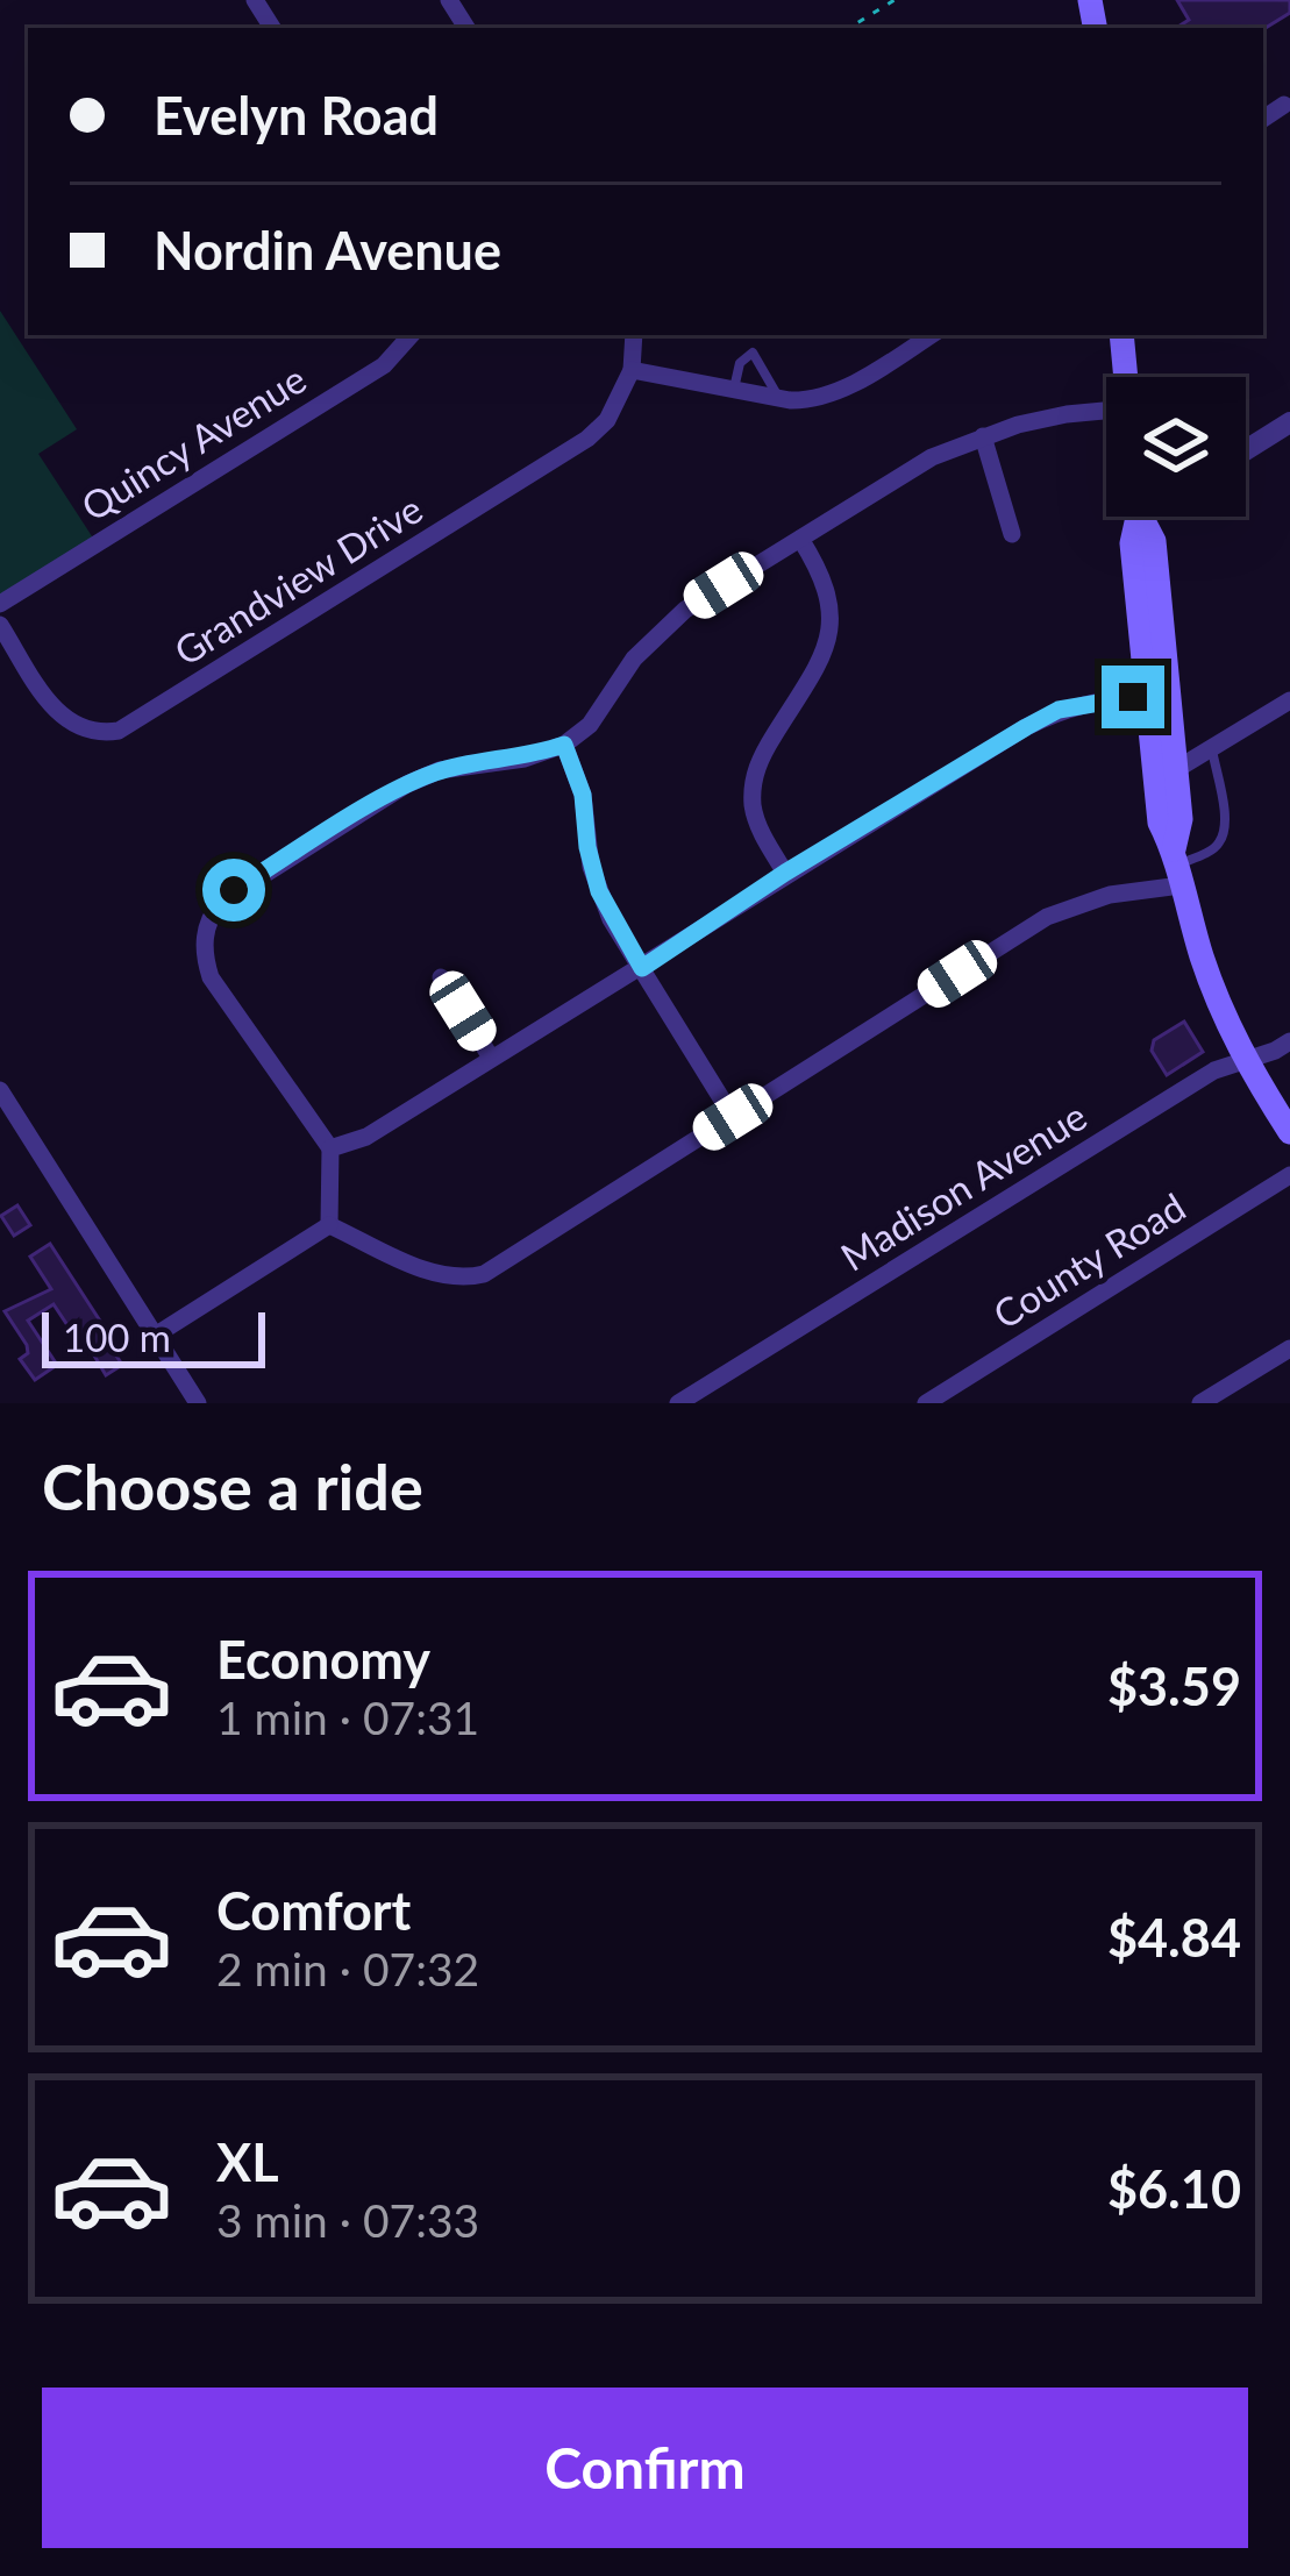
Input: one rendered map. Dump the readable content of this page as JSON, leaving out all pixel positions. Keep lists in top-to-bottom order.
{
  "streets": {
    "street": [
      "Quincy Avenue",
      "Grandview Drive",
      "Madison Avenue",
      "County Road"
    ]
  },
  "scale_bar": "100 m",
  "page": {
    "banner": ["Evelyn Road", "Nordin Avenue"],
    "scale": "100 m",
    "heading": "Choose a ride",
    "list": [
      {
        "name": "Economy",
        "note": "1 min · 07:31",
        "value": "$3.59"
      },
      {
        "name": "Comfort",
        "note": "2 min · 07:32",
        "value": "$4.84"
      },
      {
        "name": "XL",
        "note": "3 min · 07:33",
        "value": "$6.10"
      }
    ],
    "buttons": "Confirm"
  }
}
